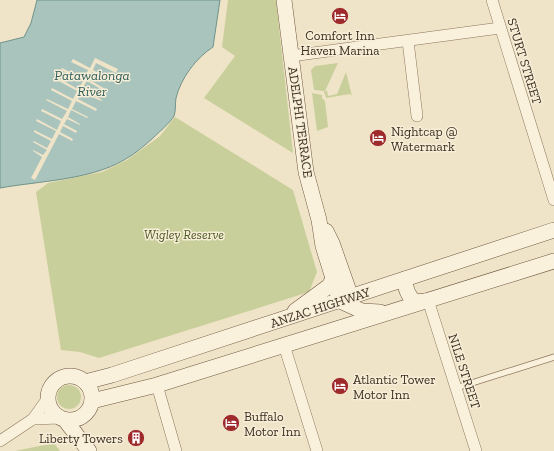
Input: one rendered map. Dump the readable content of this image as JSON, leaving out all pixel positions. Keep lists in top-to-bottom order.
{
  "streets": {
    "street": [
      "STURT STREET",
      "ADELPHI TERRACE",
      "ANZAC HIGHWAY",
      "NILE STREET"
    ]
  },
  "crossings": [
    ["ADELPHI TERRACE", "ANZAC HIGHWAY"],
    ["ANZAC HIGHWAY", "NILE STREET"]
  ],
  "water": ["Patawalonga River"],
  "parks": ["Wigley Reserve"],
  "places": {
    "hotel": [
      "Comfort Inn Haven Marina",
      "Nightcap @ Watermark",
      "Atlantic Tower Motor Inn",
      "Buffalo Motor Inn"
    ],
    "building": ["Liberty Towers"]
  }
}
